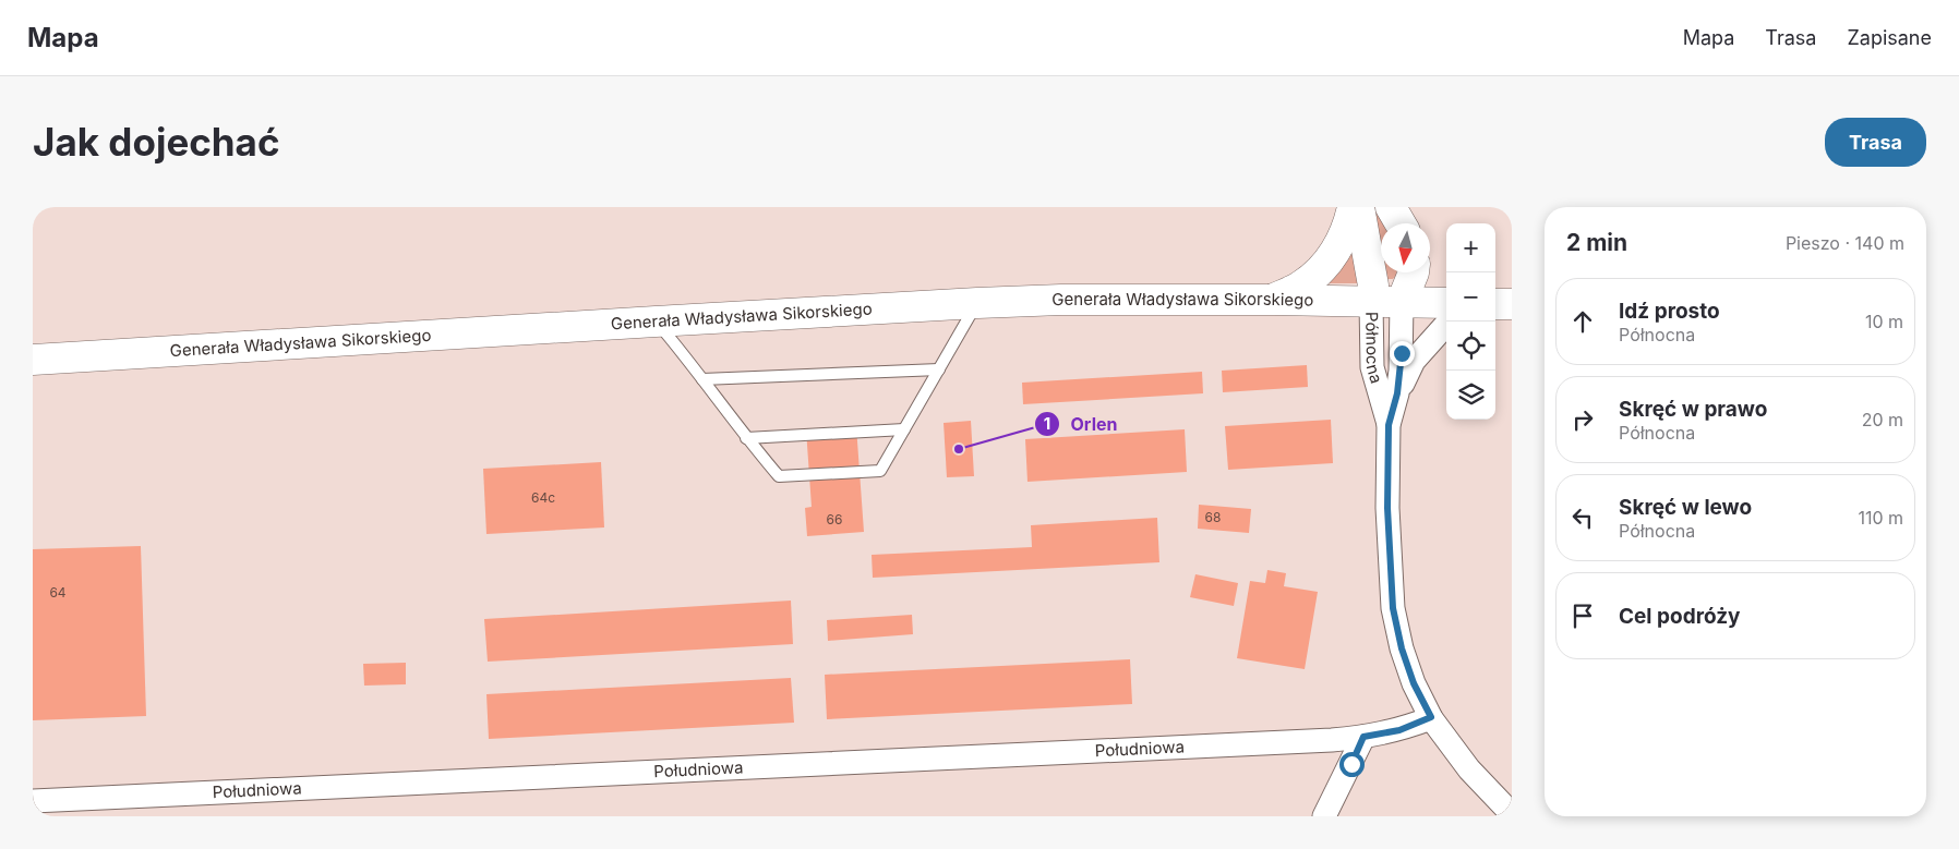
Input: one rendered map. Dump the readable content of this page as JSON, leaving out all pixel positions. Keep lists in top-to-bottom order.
{
  "streets": {
    "street": ["Generała Władysława Sikorskiego", "Północna", "Południowa"]
  },
  "crossings": [
    ["Generała Władysława Sikorskiego", "Północna"]
  ],
  "places": ["Orlen"],
  "house_numbers": [
    "64c",
    "68",
    "66",
    "64"
  ],
  "north": "bottom",
  "page": {
    "header": "Mapa",
    "nav": ["Mapa", "Trasa", "Zapisane"],
    "buttons": "Trasa",
    "title": "Jak dojechać",
    "heading": ["2 min", "Pieszo · 140 m"],
    "map_buttons": ["+", "−"],
    "list": [
      ["Idź prosto", "Północna", "10 m"],
      ["Skręć w prawo", "Północna", "20 m"],
      ["Skręć w lewo", "Północna", "110 m"],
      "Cel podróży"
    ]
  }
}
